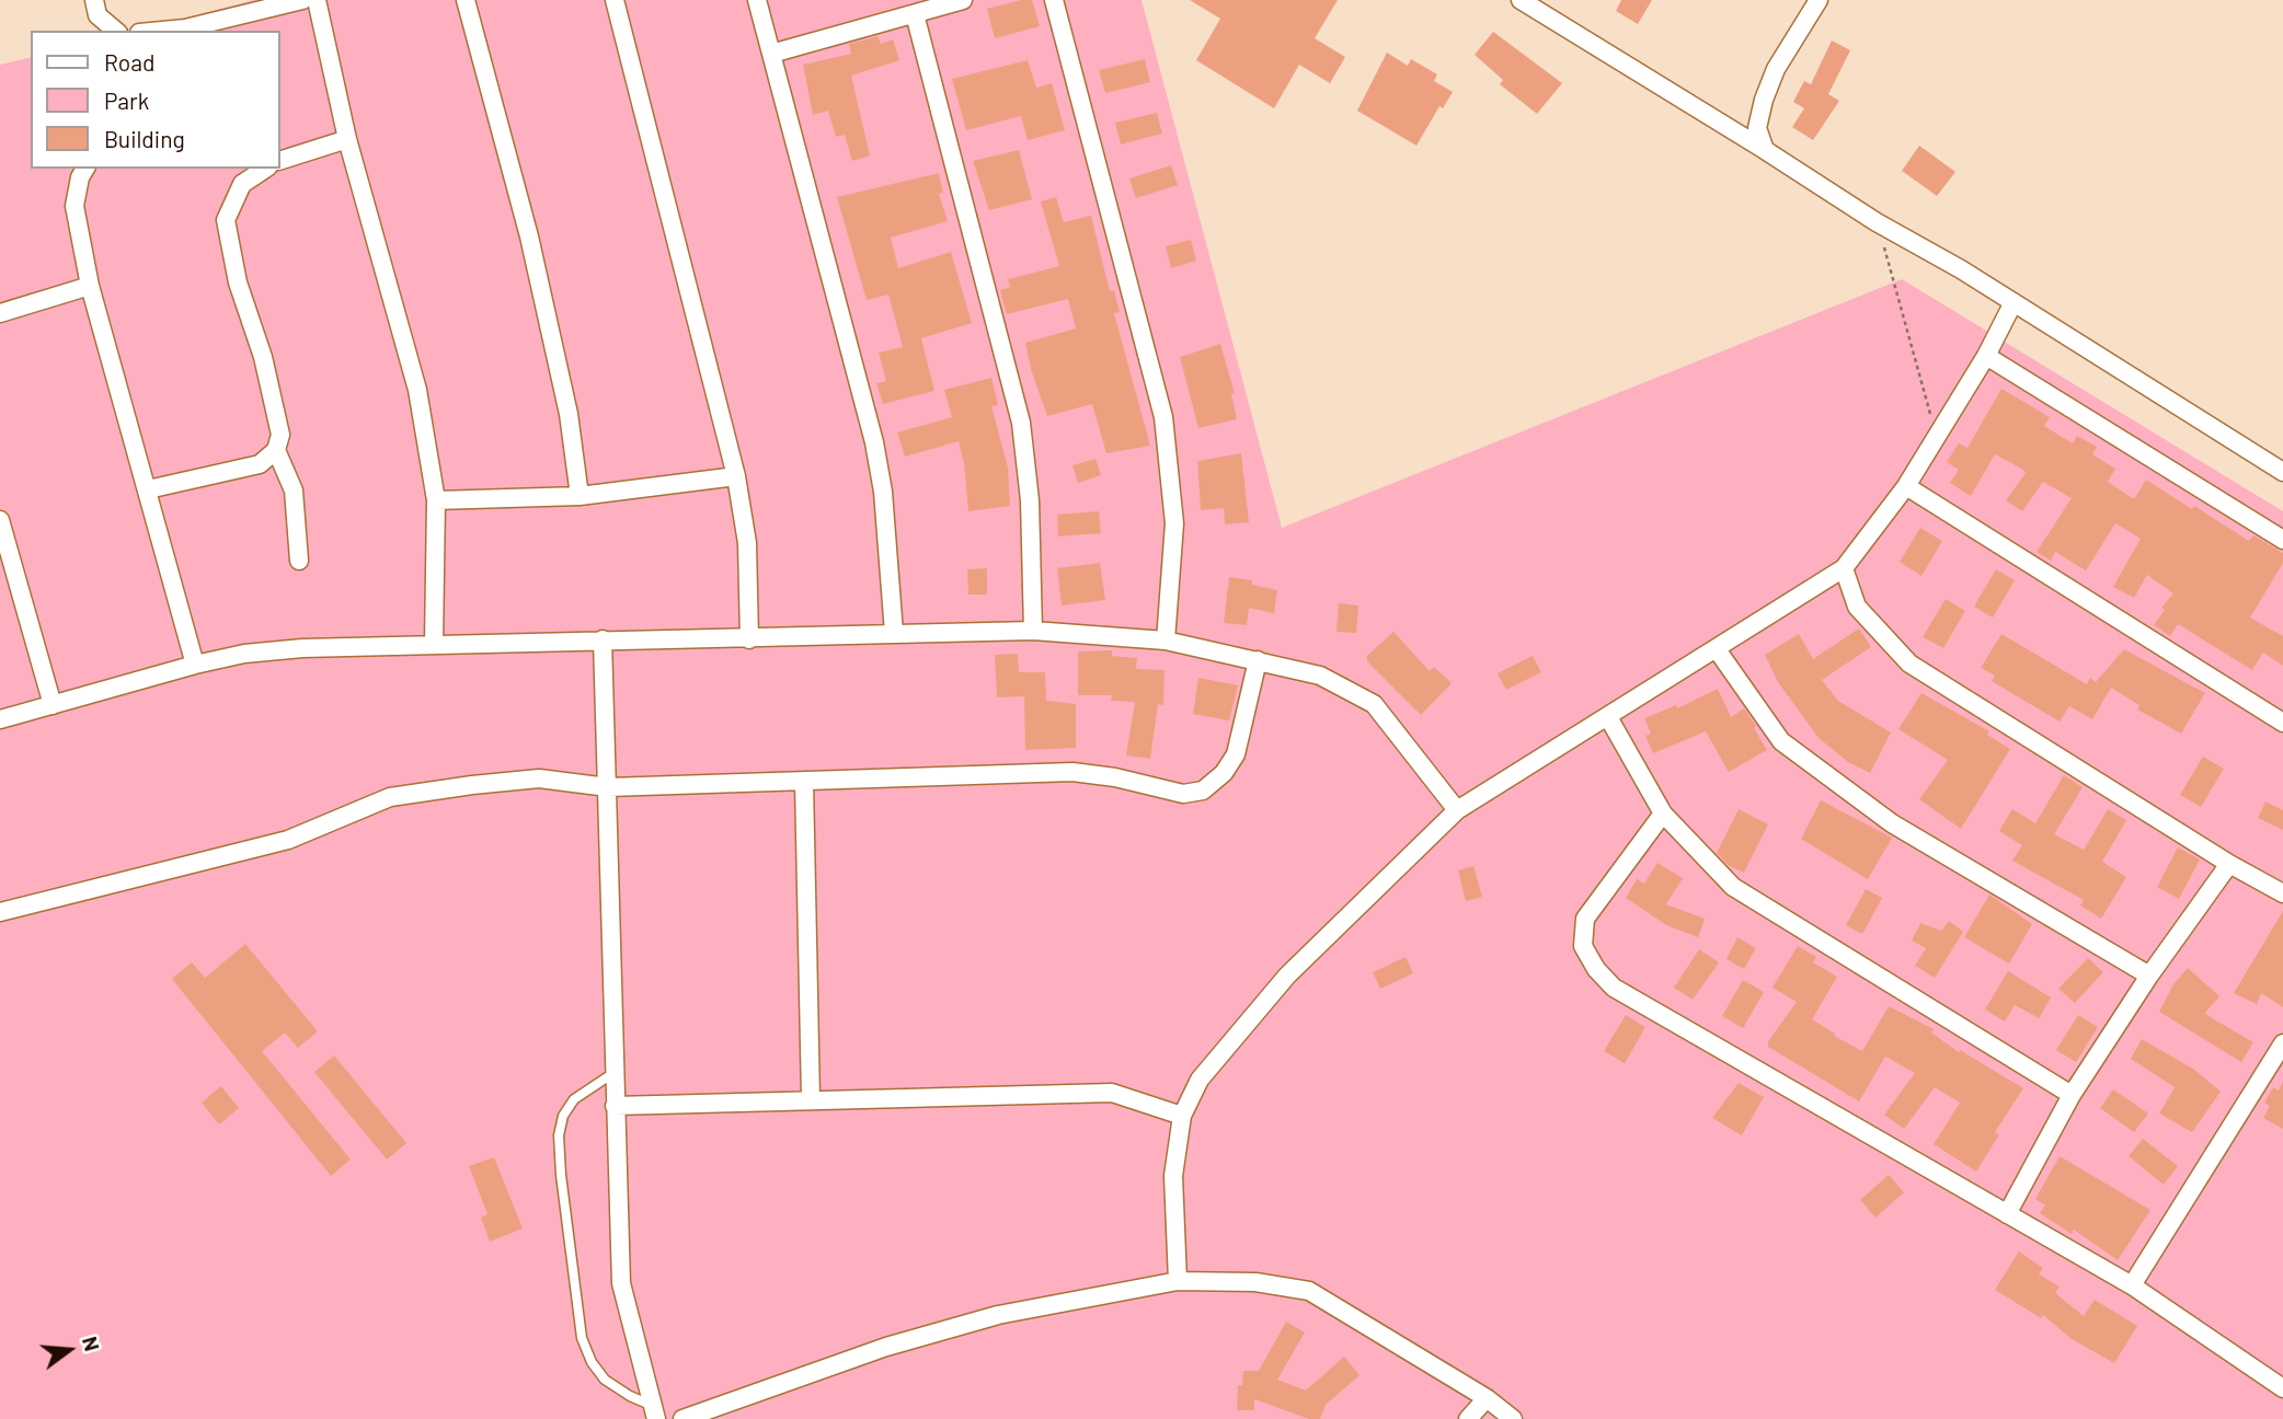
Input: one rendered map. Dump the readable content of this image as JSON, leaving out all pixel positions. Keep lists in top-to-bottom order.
{
  "legend": ["Road", "Park", "Building"],
  "north": "right"
}
